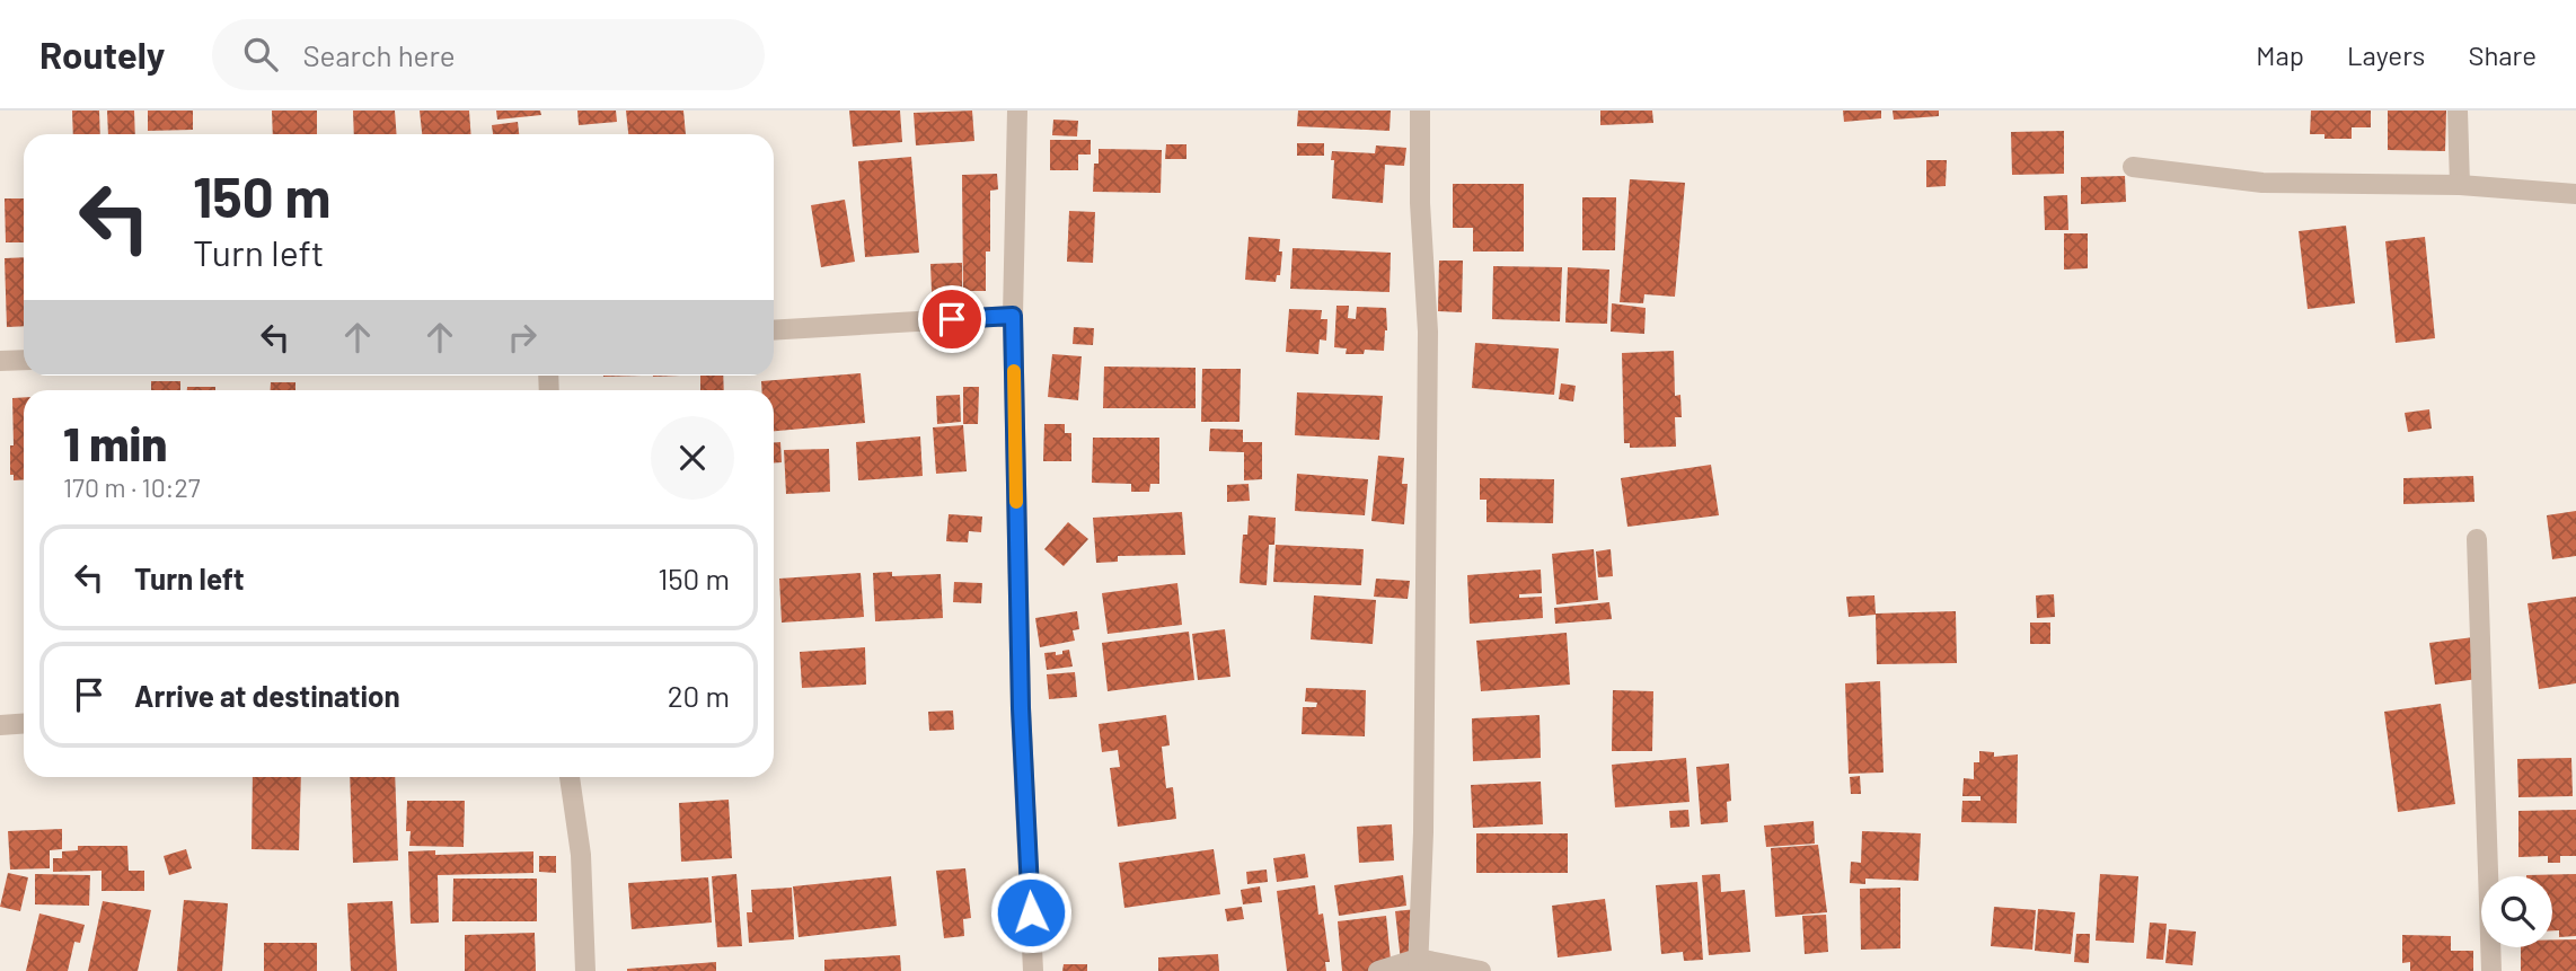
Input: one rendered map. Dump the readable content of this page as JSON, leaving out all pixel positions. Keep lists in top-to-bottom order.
{
  "page": {
    "header": "Routely",
    "search": "Search here",
    "nav": ["Map", "Layers", "Share"],
    "turn": ["150 m", "Turn left"],
    "heading": ["1 min", "170 m · 10:27"],
    "list": [
      {
        "name": "Turn left",
        "value": "150 m"
      },
      {
        "name": "Arrive at destination",
        "value": "20 m"
      }
    ]
  }
}
